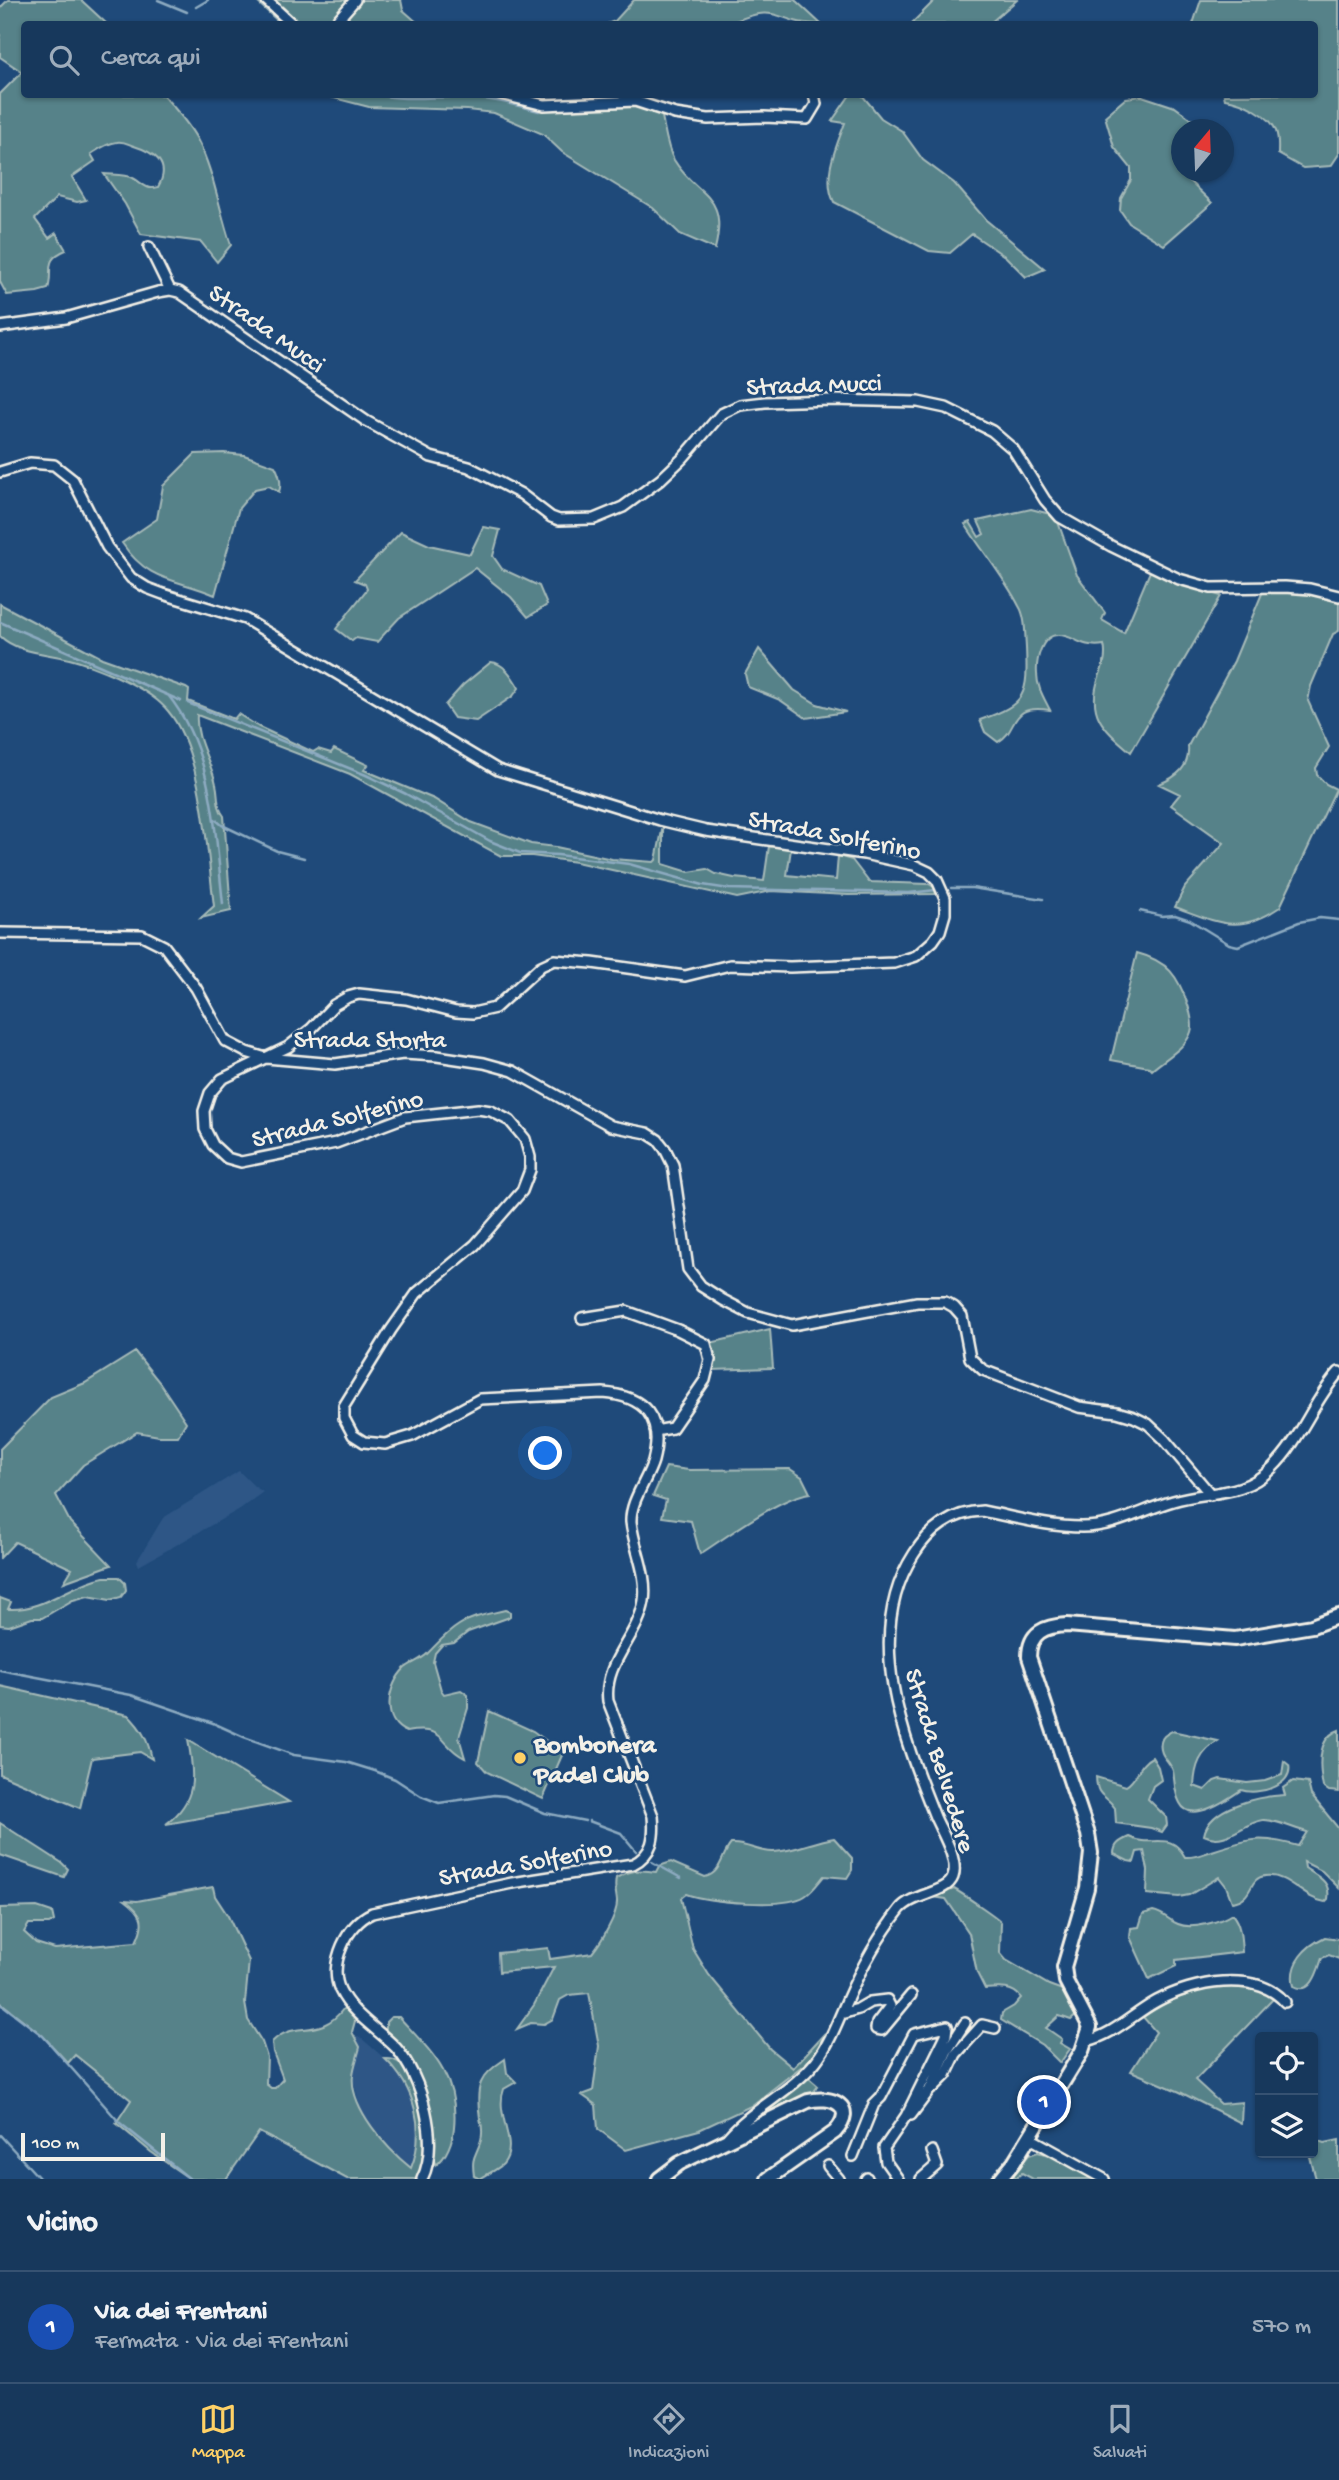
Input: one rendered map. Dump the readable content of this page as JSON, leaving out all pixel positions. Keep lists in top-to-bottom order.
{
  "streets": {
    "street": [
      "Strada Mucci",
      "Strada Solferino",
      "Strada Storta",
      "Strada Belvedere"
    ]
  },
  "crossings": [
    ["Strada Solferino", "Strada Storta"],
    ["Strada Storta", "Strada Belvedere"]
  ],
  "places": ["Bombonera Padel Club"],
  "scale_bar": "100 m",
  "north": "top",
  "page": {
    "search": "Cerca qui",
    "pins": "1",
    "scale": "100 m",
    "heading": "Vicino",
    "list": [
      {
        "mark": "1",
        "name": "Via dei Frentani",
        "note": "Fermata · Via dei Frentani",
        "value": "570 m"
      }
    ],
    "nav": ["Mappa", "Indicazioni", "Salvati"]
  }
}
